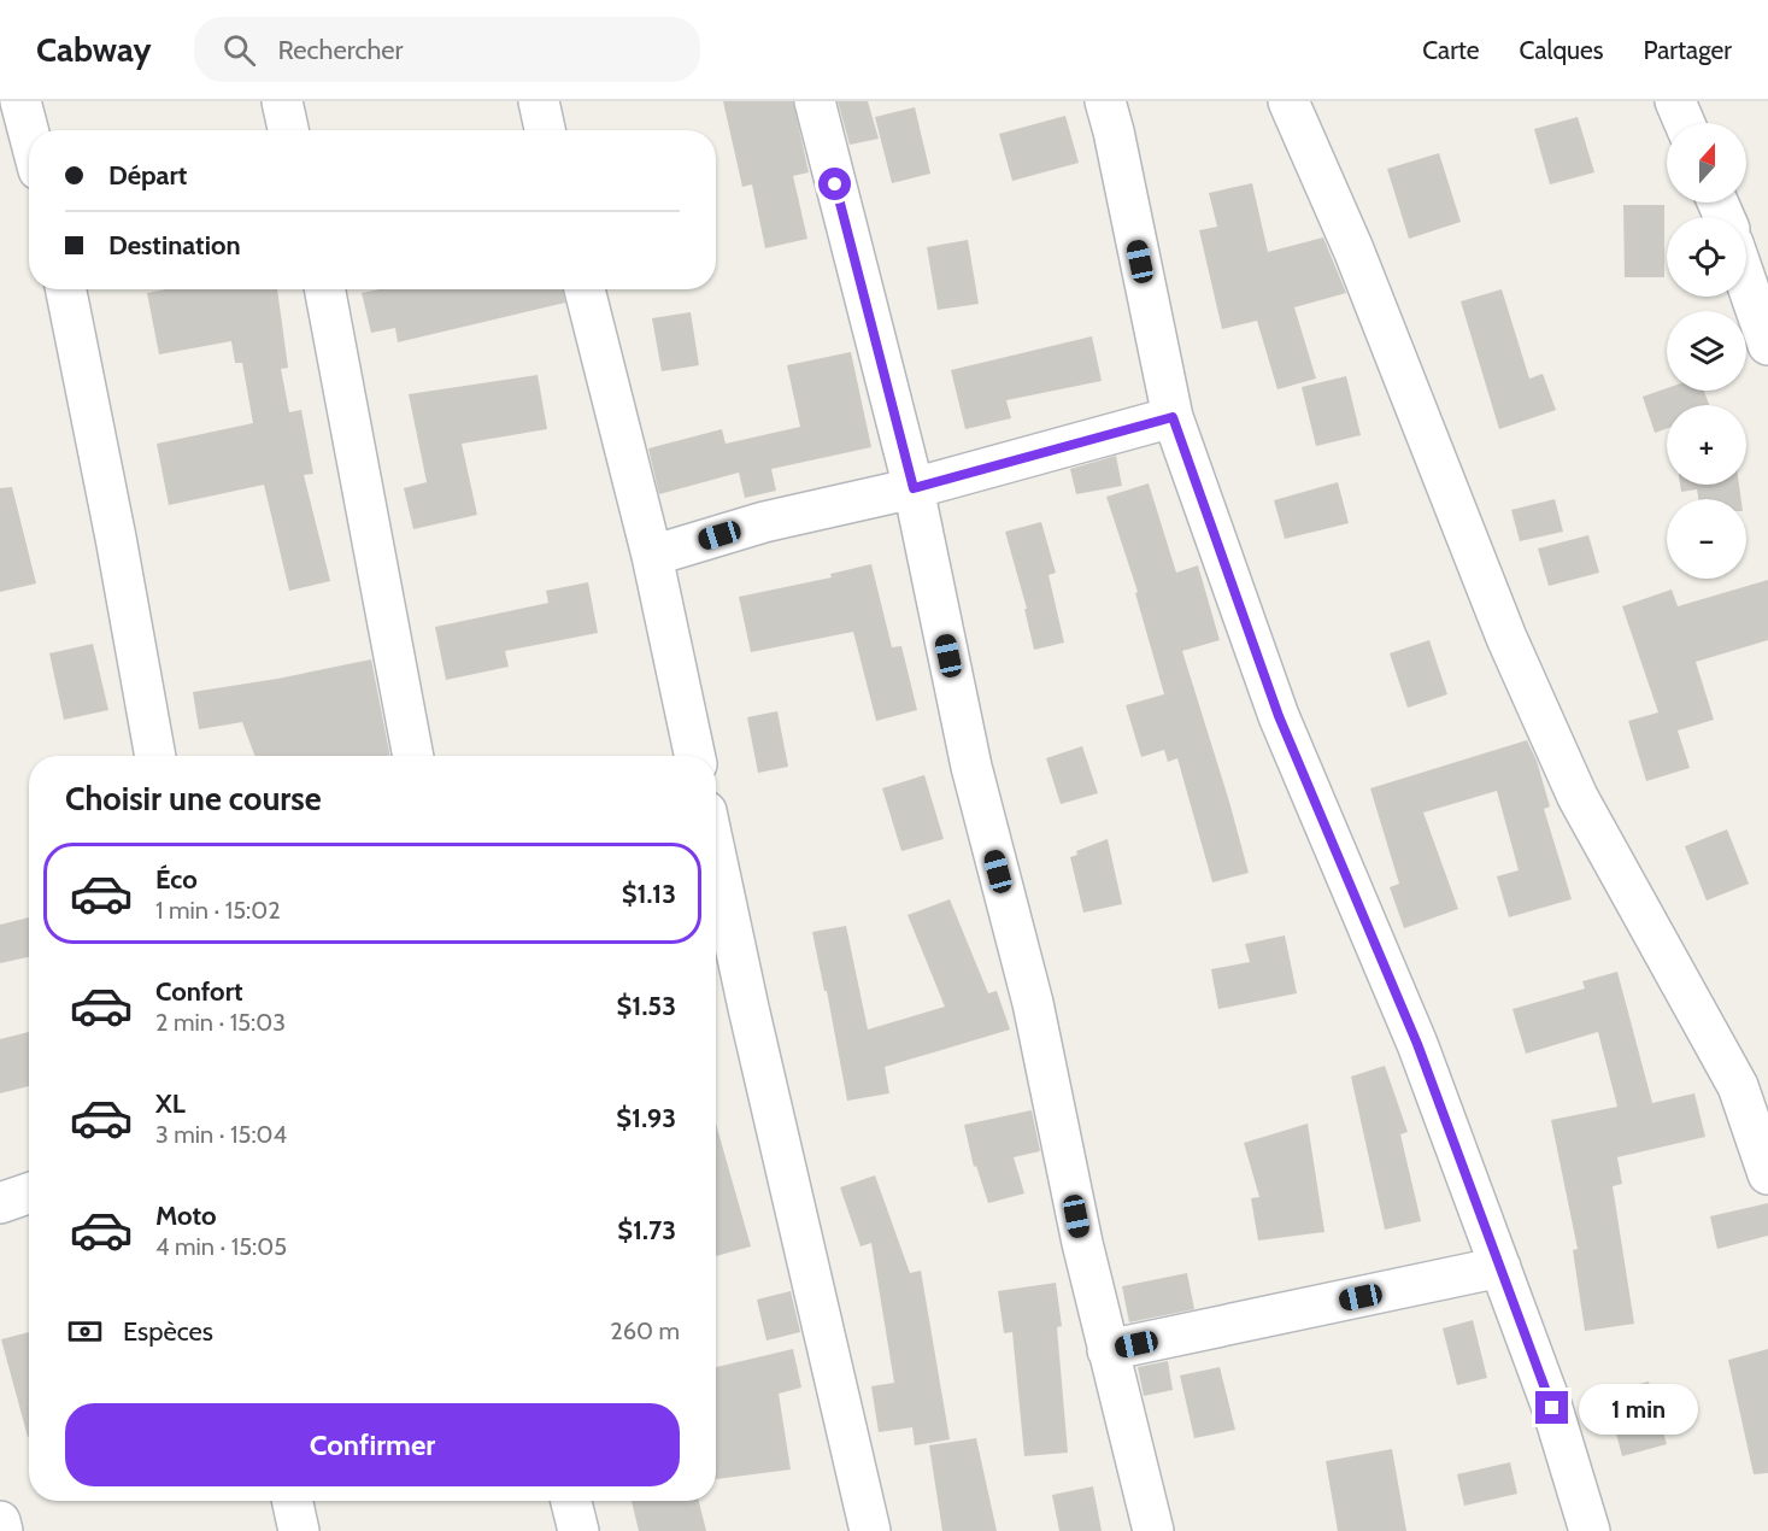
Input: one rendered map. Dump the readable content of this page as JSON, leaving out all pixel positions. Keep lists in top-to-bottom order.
{
  "north": "top",
  "page": {
    "header": "Cabway",
    "search": "Rechercher",
    "nav": ["Carte", "Calques", "Partager"],
    "map_buttons": ["+", "−"],
    "banner": ["Départ", "Destination"],
    "heading": "Choisir une course",
    "list": [
      {
        "name": "Éco",
        "note": "1 min · 15:02",
        "value": "$1.13"
      },
      {
        "name": "Confort",
        "note": "2 min · 15:03",
        "value": "$1.53"
      },
      {
        "name": "XL",
        "note": "3 min · 15:04",
        "value": "$1.93"
      },
      {
        "name": "Moto",
        "note": "4 min · 15:05",
        "value": "$1.73"
      }
    ],
    "pay": ["Espèces", "260 m"],
    "bubble": "1 min",
    "buttons": "Confirmer"
  }
}
